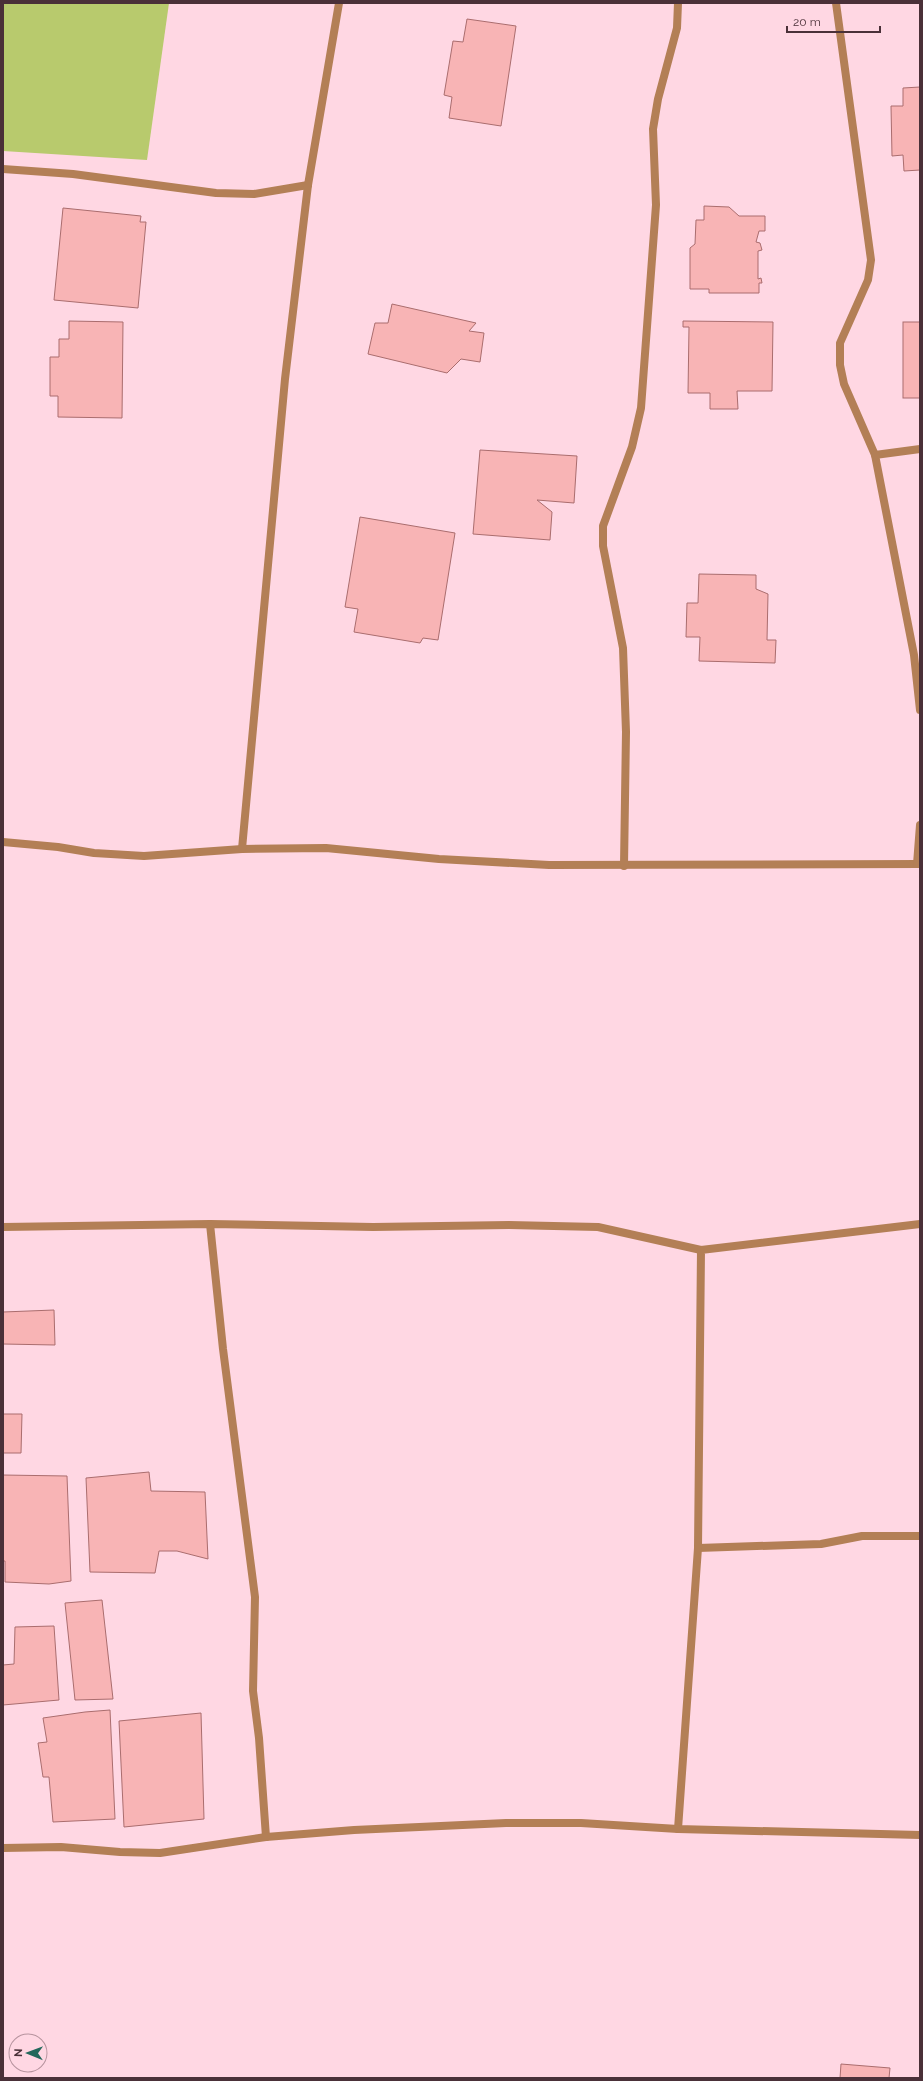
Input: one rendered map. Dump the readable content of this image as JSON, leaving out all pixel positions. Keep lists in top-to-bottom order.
{
  "scale_bar": "20 m",
  "north": "left"
}
